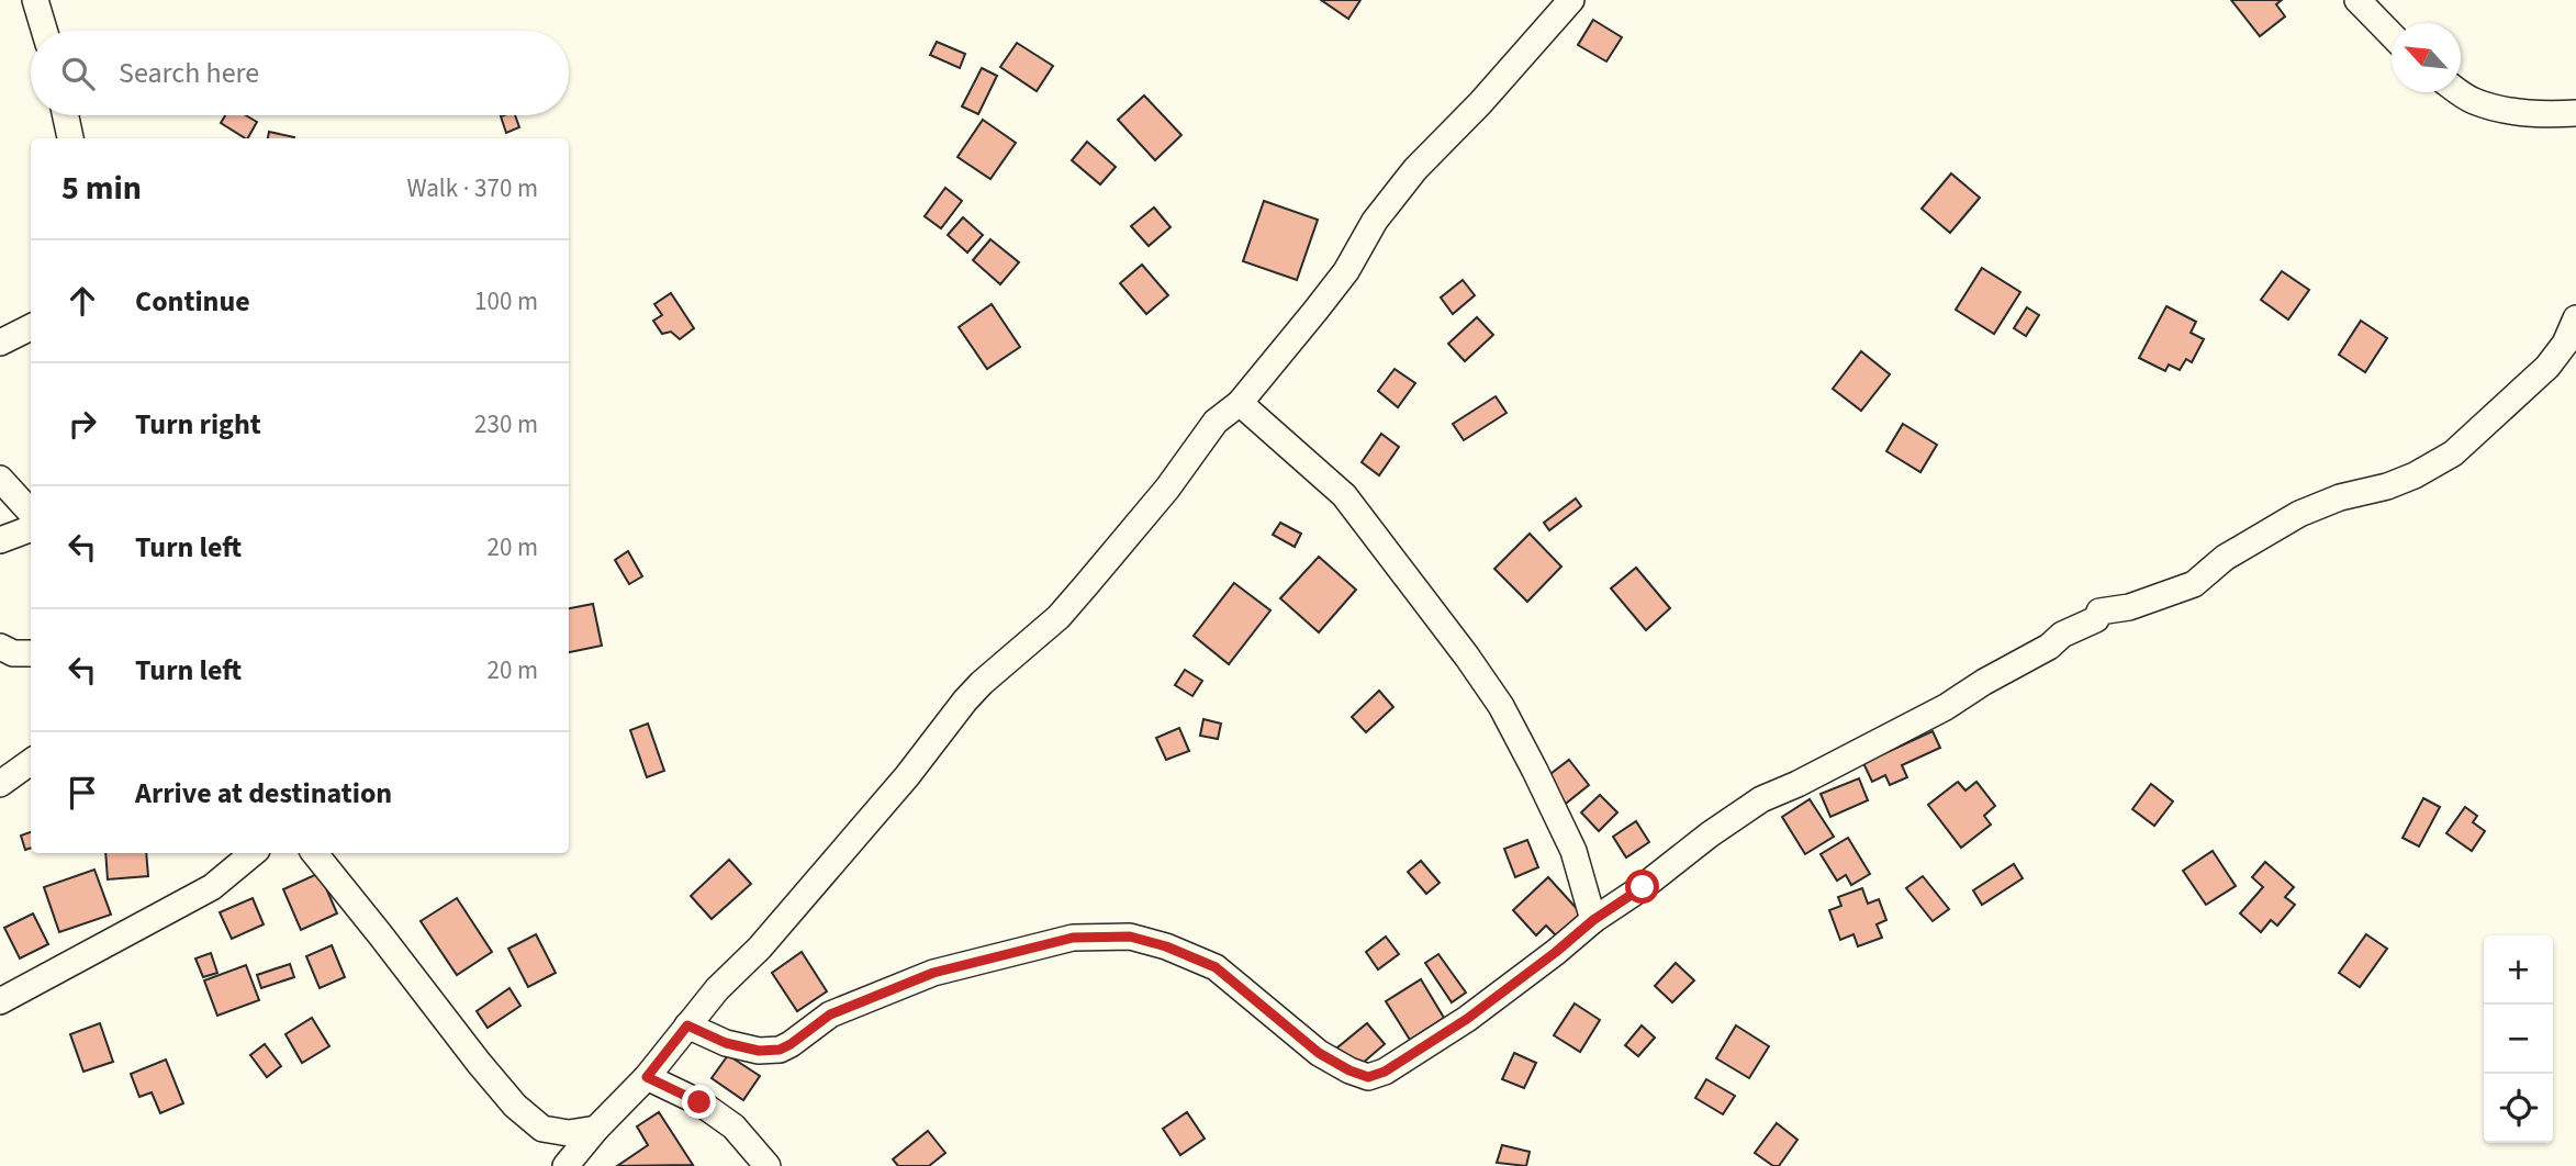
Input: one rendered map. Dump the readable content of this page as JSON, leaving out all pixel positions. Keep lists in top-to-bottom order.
{
  "north": "top left",
  "page": {
    "search": "Search here",
    "heading": ["5 min", "Walk · 370 m"],
    "list": [
      ["Continue", "100 m"],
      ["Turn right", "230 m"],
      ["Turn left", "20 m"],
      ["Turn left", "20 m"],
      "Arrive at destination"
    ],
    "map_buttons": ["+", "−"]
  }
}
